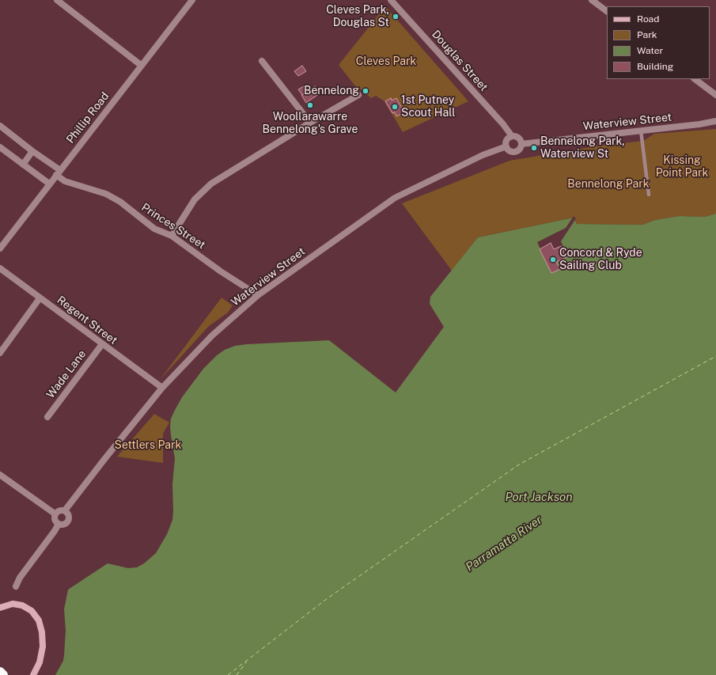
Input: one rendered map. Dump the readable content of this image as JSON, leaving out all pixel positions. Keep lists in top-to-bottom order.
{
  "streets": {
    "street": [
      "Douglas Street",
      "Phillip Road",
      "Waterview Street",
      "Princes Street",
      "Regent Street",
      "Wade Lane"
    ]
  },
  "crossings": [
    ["Douglas Street", "Waterview Street"],
    ["Phillip Road", "Princes Street"],
    ["Waterview Street", "Princes Street"],
    ["Waterview Street", "Regent Street"],
    ["Regent Street", "Wade Lane"]
  ],
  "water": ["Port Jackson", "Parramatta River"],
  "parks": [
    "Cleves Park",
    "Kissing Point Park",
    "Bennelong Park",
    "Settlers Park"
  ],
  "places": [
    "Cleves Park, Douglas St",
    "Bennelong",
    "Woollarawarre Bennelong's Grave",
    "1st Putney Scout Hall",
    "Bennelong Park, Waterview St",
    "Concord & Ryde Sailing Club"
  ],
  "legend": [
    "Road",
    "Park",
    "Water",
    "Building"
  ]
}
